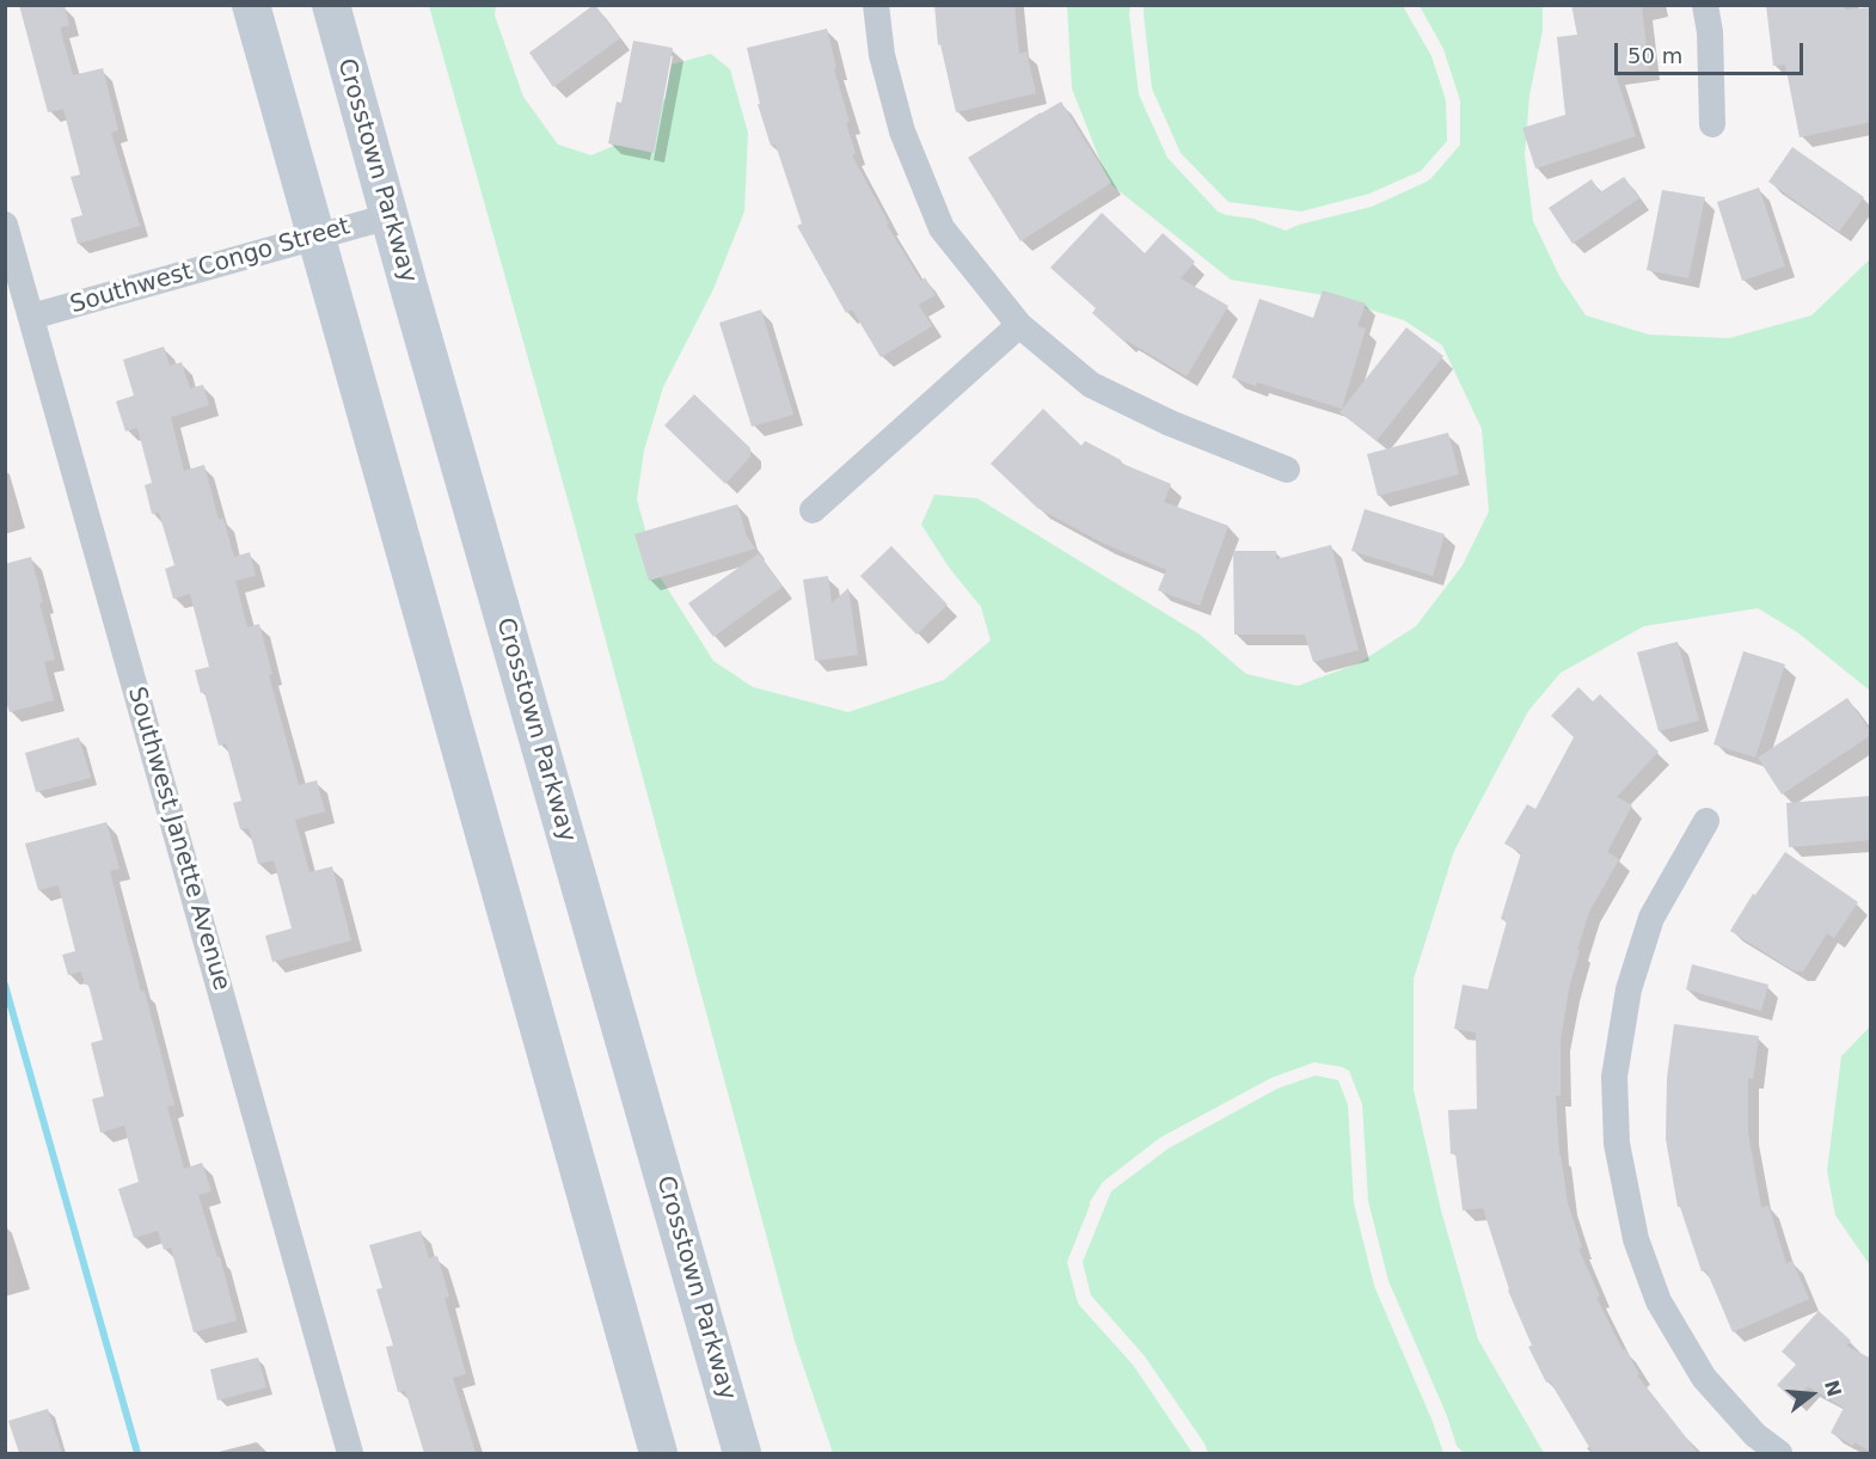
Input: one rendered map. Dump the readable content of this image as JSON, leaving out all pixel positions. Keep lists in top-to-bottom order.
{
  "streets": {
    "main road": ["Crosstown Parkway"],
    "street": ["Southwest Congo Street", "Southwest Janette Avenue"]
  },
  "crossings": [
    ["Crosstown Parkway", "Southwest Congo Street"],
    ["Southwest Congo Street", "Southwest Janette Avenue"]
  ],
  "scale_bar": "50 m",
  "north": "right"
}
